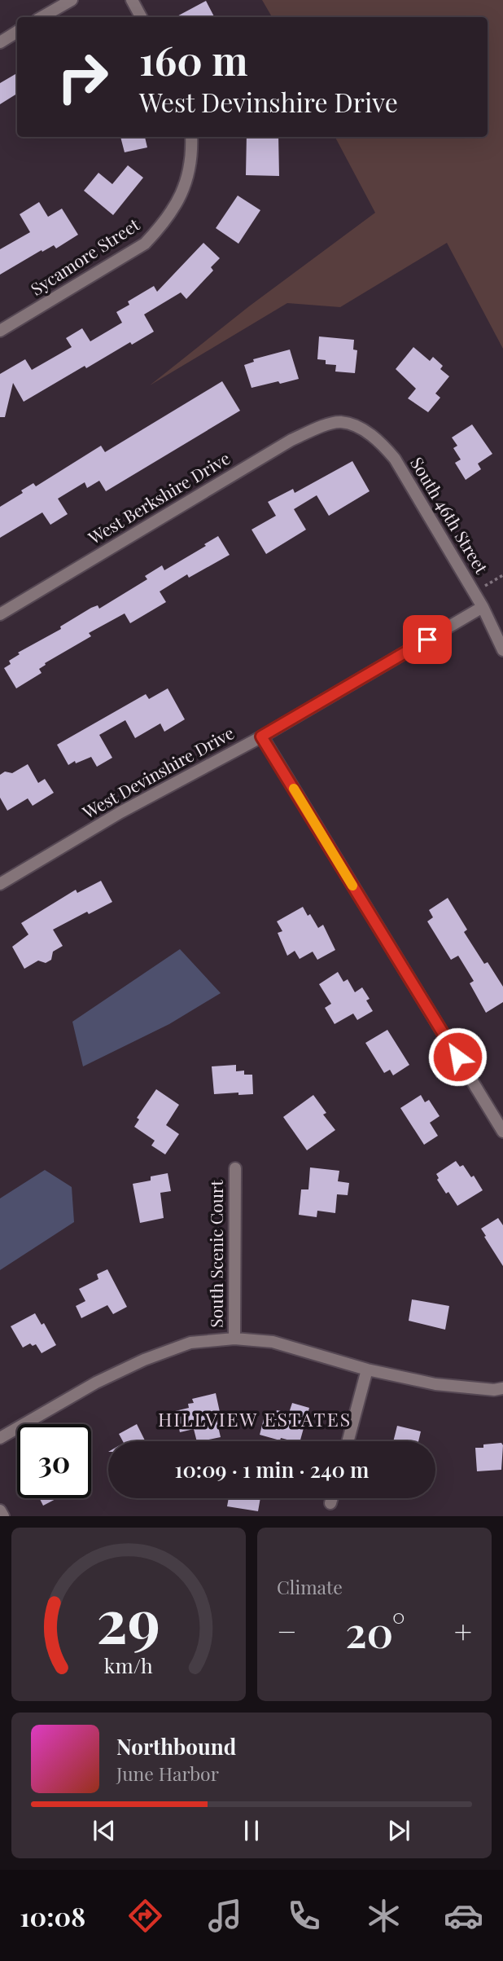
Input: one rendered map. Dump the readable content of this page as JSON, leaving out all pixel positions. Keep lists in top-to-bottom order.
{
  "streets": {
    "street": [
      "Sycamore Street",
      "West Berkshire Drive",
      "South 46th Street",
      "West Devinshire Drive",
      "South Scenic Court"
    ]
  },
  "crossings": [
    ["West Berkshire Drive", "South 46th Street"],
    ["South 46th Street", "West Devinshire Drive"]
  ],
  "districts": ["HILLVIEW ESTATES"],
  "page": {
    "turn": ["160 m", "West Devinshire Drive"],
    "limit": "30",
    "trip": "10:09 · 1 min · 240 m",
    "tile": "Climate",
    "heat": ["−", "20°", "+"],
    "song": ["Northbound", "June Harbor"],
    "tabs": "10:08",
    "gauge": ["29", "km/h"]
  }
}
